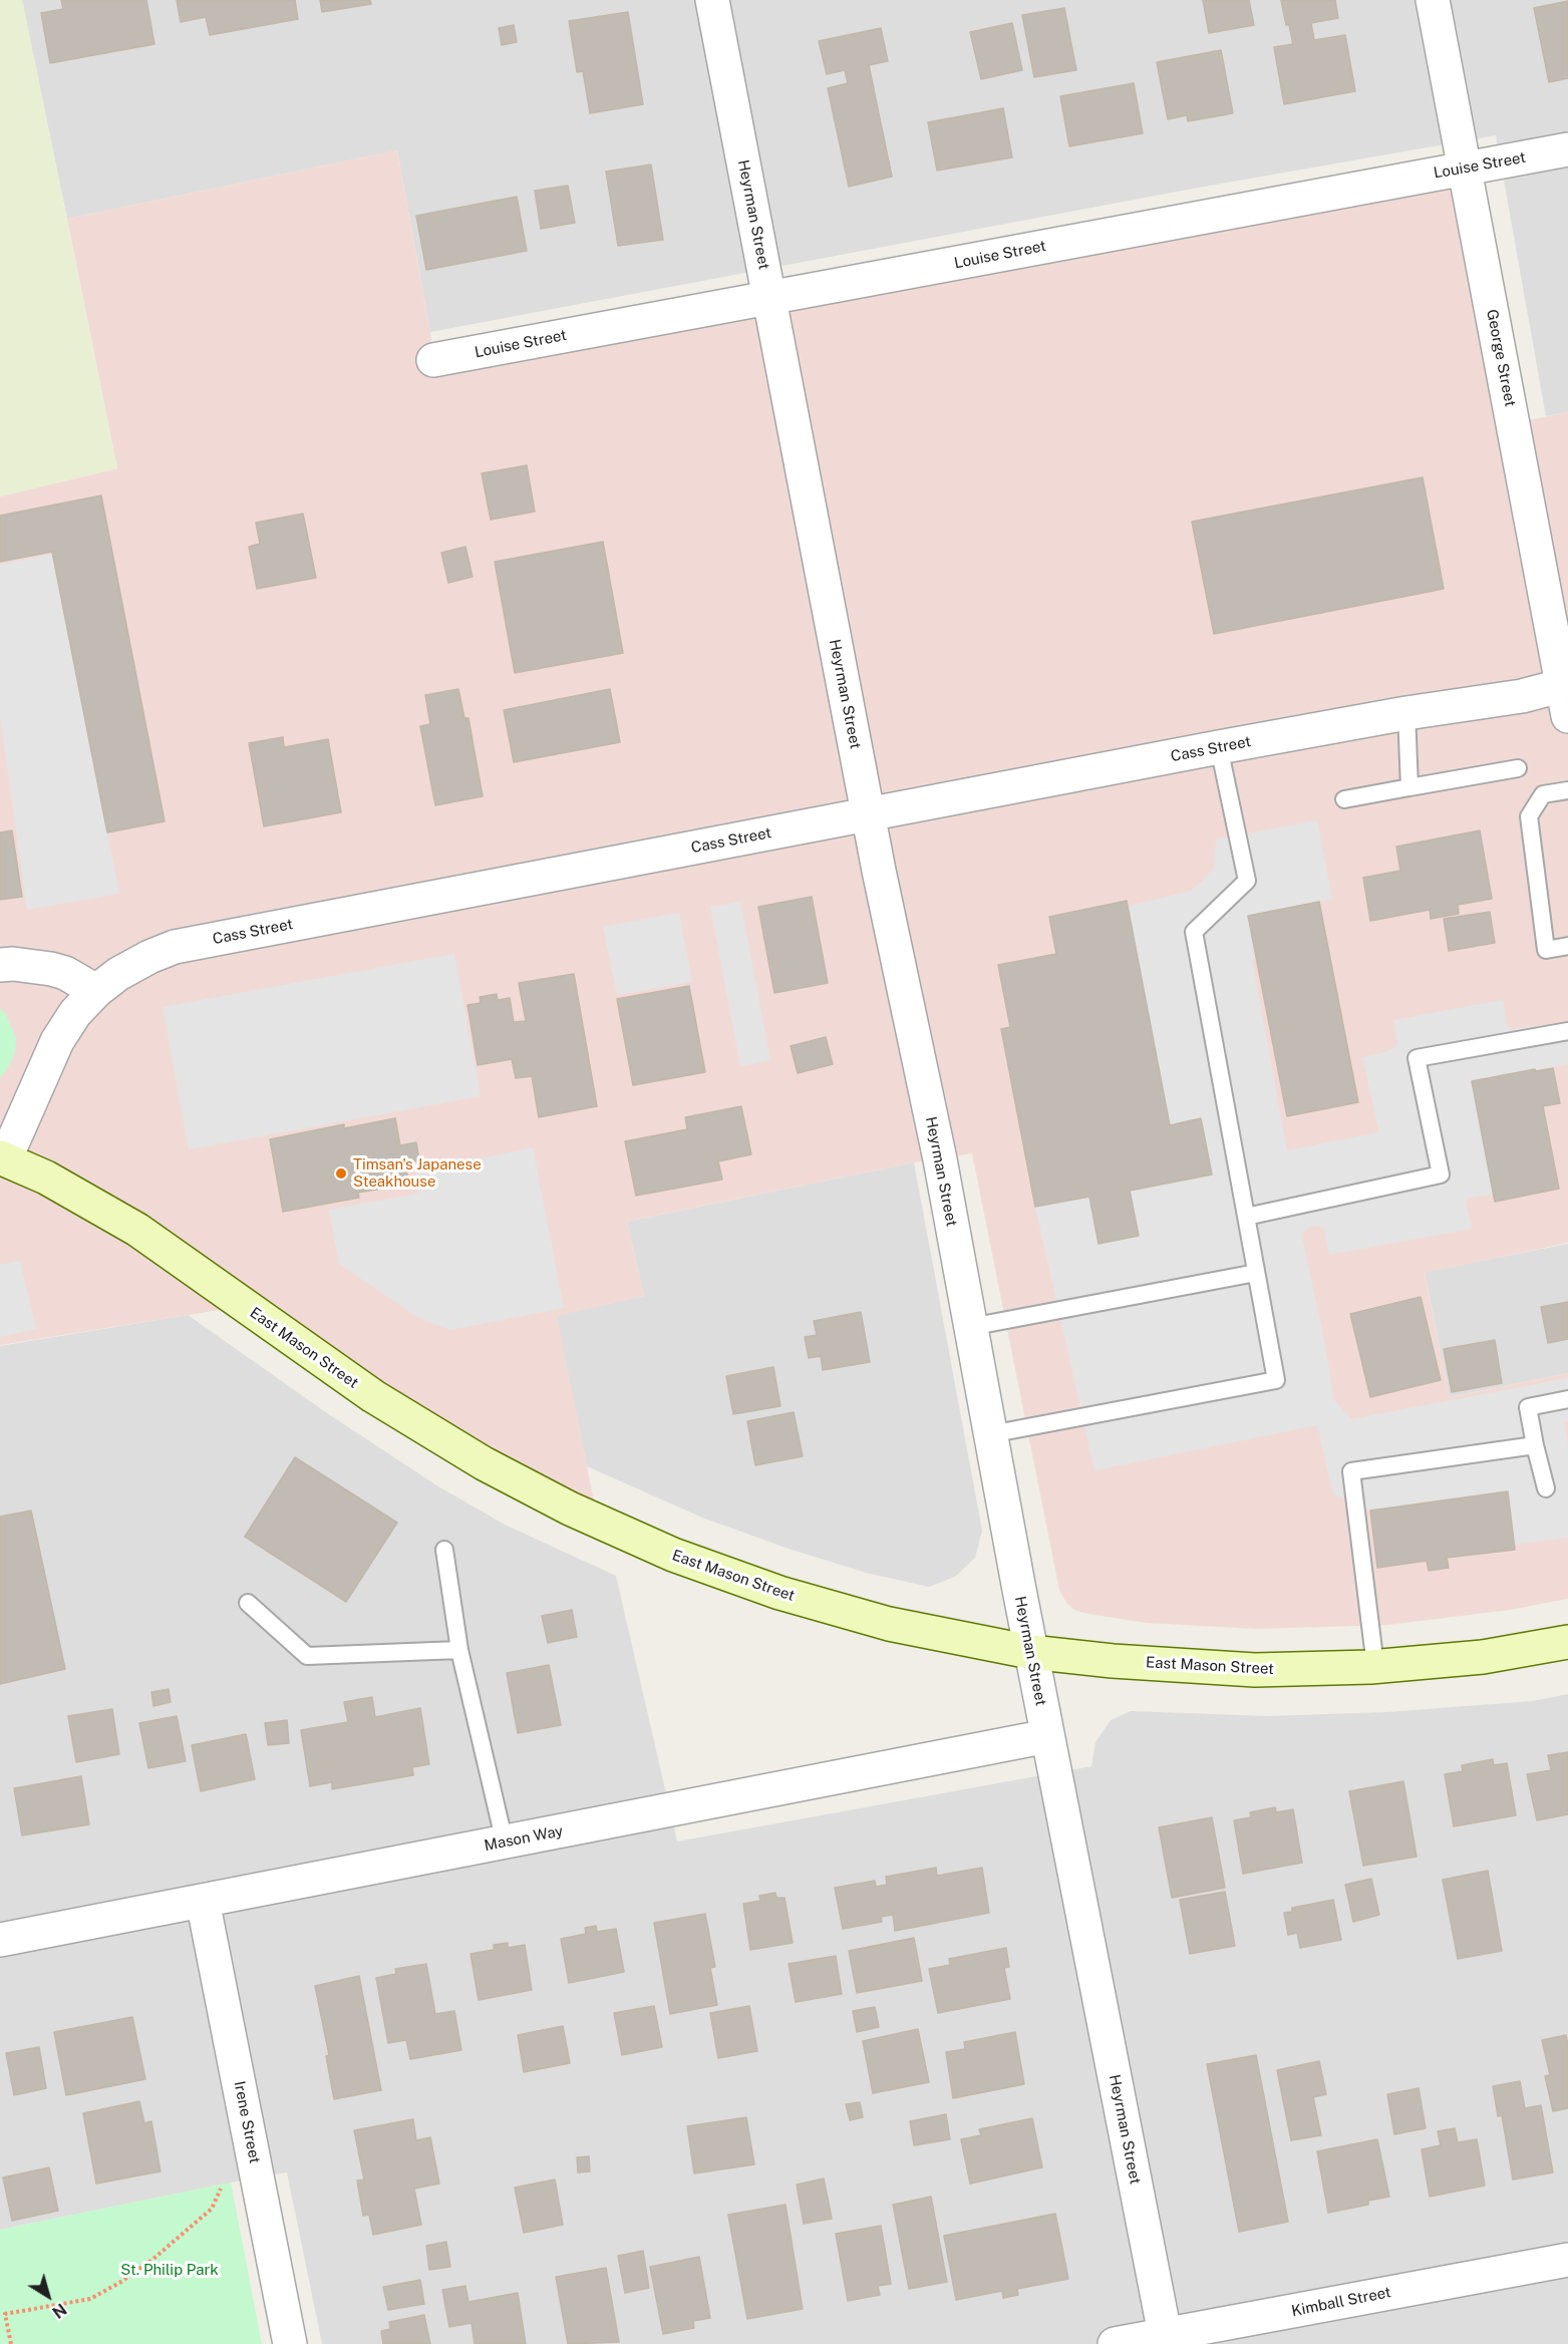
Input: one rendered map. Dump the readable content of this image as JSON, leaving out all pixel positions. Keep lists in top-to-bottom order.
{
  "streets": {
    "main road": ["East Mason Street"],
    "street": [
      "Louise Street",
      "Heyrman Street",
      "George Street",
      "Cass Street",
      "Mason Way",
      "Irene Street",
      "Kimball Street"
    ]
  },
  "crossings": [
    ["Louise Street", "Heyrman Street"],
    ["Louise Street", "George Street"],
    ["Heyrman Street", "Cass Street"],
    ["Heyrman Street", "East Mason Street"],
    ["Heyrman Street", "Mason Way"],
    ["Heyrman Street", "Kimball Street"],
    ["George Street", "Cass Street"],
    ["Cass Street", "East Mason Street"],
    ["Mason Way", "Irene Street"]
  ],
  "parks": ["St. Philip Park"],
  "places": ["Timsan's Japanese Steakhouse"],
  "north": "bottom right"
}
